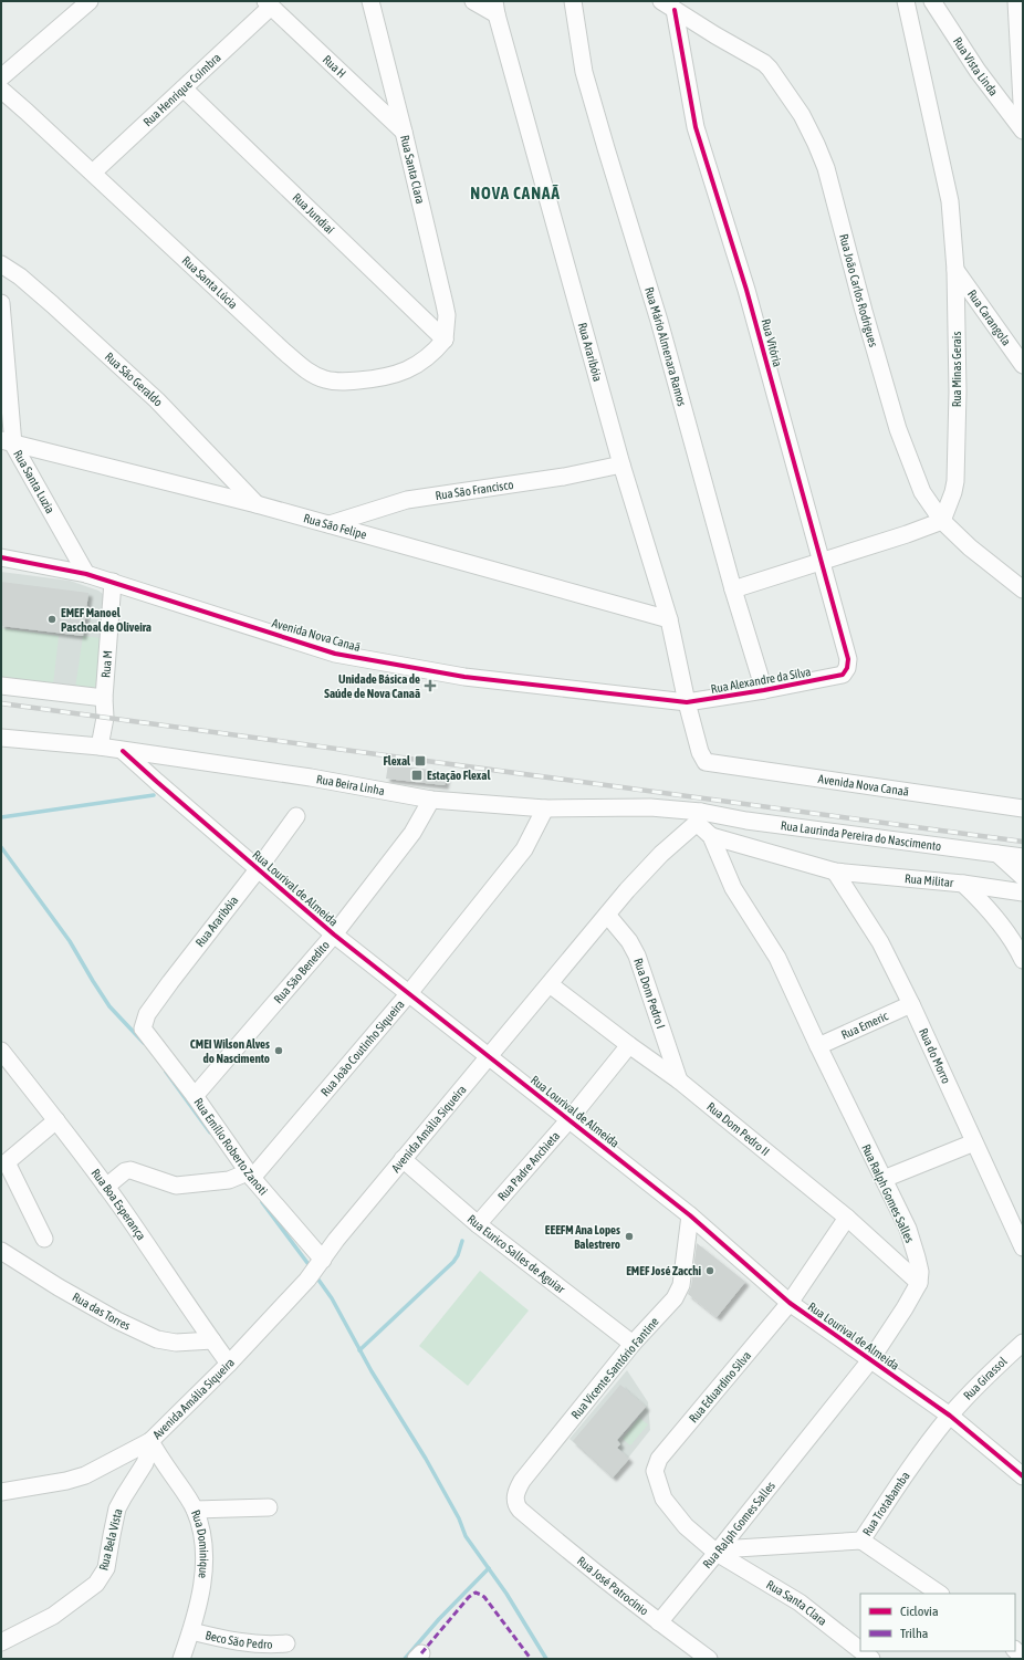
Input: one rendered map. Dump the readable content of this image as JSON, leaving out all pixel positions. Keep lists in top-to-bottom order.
{
  "streets": {
    "street": [
      "Rua H",
      "Rua Vista Linda",
      "Rua Henrique Coimbra",
      "Rua Santa Clara",
      "Rua Jundiaí",
      "Rua Santa Lúcia",
      "Rua João Carlos Rodrigues",
      "Rua Carangola",
      "Rua Vitória",
      "Rua Mário Almenara Ramos",
      "Rua Araribóia",
      "Rua Minas Gerais",
      "Rua São Geraldo",
      "Rua Santa Luzia",
      "Rua São Francisco",
      "Rua São Felipe",
      "Avenida Nova Canaã",
      "Rua M",
      "Rua Alexandre da Silva",
      "Rua Beira Linha",
      "Rua Laurinda Pereira do Nascimento",
      "Rua Militar",
      "Rua Lourival de Almeida",
      "Rua São Benedito",
      "Rua Dom Pedro I",
      "Rua Emeric",
      "Rua João Coutinho Siqueira",
      "Rua do Morro",
      "Rua Dom Pedro II",
      "Avenida Amália Siqueira",
      "Rua Emílio Roberto Zanoti",
      "Rua Padre Anchieta",
      "Rua Ralph Gomes Salles",
      "Rua Boa Esperança",
      "Rua Eurico Salles de Aguiar",
      "Rua das Torres",
      "Rua Vicente Santório Fantine",
      "Rua Girassol",
      "Rua Eduardino Silva",
      "Rua Trotabamba",
      "Rua Bela Vista",
      "Rua Dominique",
      "Rua José Patrocínio",
      "Beco São Pedro"
    ]
  },
  "crossings": [
    ["Rua H", "Rua Henrique Coimbra"],
    ["Rua H", "Rua Santa Clara"],
    ["Rua Henrique Coimbra", "Rua Jundiaí"],
    ["Rua Henrique Coimbra", "Rua Santa Lúcia"],
    ["Rua Santa Clara", "Rua Jundiaí"],
    ["Rua Santa Clara", "Rua Santa Lúcia"],
    ["Rua Santa Clara", "Rua Ralph Gomes Salles"],
    ["Rua Santa Clara", "Rua Eduardino Silva"],
    ["Rua Santa Clara", "Rua Trotabamba"],
    ["Rua Jundiaí", "Rua Santa Lúcia"],
    ["Rua João Carlos Rodrigues", "Rua Vitória"],
    ["Rua João Carlos Rodrigues", "Rua Minas Gerais"],
    ["Rua Carangola", "Rua Minas Gerais"],
    ["Rua Vitória", "Rua Alexandre da Silva"],
    ["Rua Mário Almenara Ramos", "Rua Alexandre da Silva"],
    ["Rua Araribóia", "Rua São Francisco"],
    ["Rua Araribóia", "Rua São Felipe"],
    ["Rua Araribóia", "Avenida Nova Canaã"],
    ["Rua Araribóia", "Rua Alexandre da Silva"],
    ["Rua Araribóia", "Rua Lourival de Almeida"],
    ["Rua Araribóia", "Rua Emílio Roberto Zanoti"],
    ["Rua São Geraldo", "Rua São Felipe"],
    ["Rua Santa Luzia", "Rua São Felipe"],
    ["Rua Santa Luzia", "Avenida Nova Canaã"],
    ["Rua São Francisco", "Rua São Felipe"],
    ["Avenida Nova Canaã", "Rua M"],
    ["Avenida Nova Canaã", "Rua Alexandre da Silva"],
    ["Rua M", "Rua Beira Linha"],
    ["Rua Beira Linha", "Rua Laurinda Pereira do Nascimento"],
    ["Rua Beira Linha", "Rua Lourival de Almeida"],
    ["Rua Beira Linha", "Rua São Benedito"],
    ["Rua Beira Linha", "Rua João Coutinho Siqueira"],
    ["Rua Beira Linha", "Avenida Amália Siqueira"],
    ["Rua Beira Linha", "Rua Ralph Gomes Salles"],
    ["Rua Laurinda Pereira do Nascimento", "Avenida Amália Siqueira"],
    ["Rua Laurinda Pereira do Nascimento", "Rua Ralph Gomes Salles"],
    ["Rua Militar", "Rua do Morro"],
    ["Rua Militar", "Rua Ralph Gomes Salles"],
    ["Rua Lourival de Almeida", "Rua São Benedito"],
    ["Rua Lourival de Almeida", "Rua João Coutinho Siqueira"],
    ["Rua Lourival de Almeida", "Avenida Amália Siqueira"],
    ["Rua Lourival de Almeida", "Rua Padre Anchieta"],
    ["Rua Lourival de Almeida", "Rua Ralph Gomes Salles"],
    ["Rua Lourival de Almeida", "Rua Vicente Santório Fantine"],
    ["Rua Lourival de Almeida", "Rua Girassol"],
    ["Rua Lourival de Almeida", "Rua Eduardino Silva"],
    ["Rua Lourival de Almeida", "Rua Trotabamba"],
    ["Rua São Benedito", "Rua Emílio Roberto Zanoti"],
    ["Rua Dom Pedro I", "Rua Dom Pedro II"],
    ["Rua Dom Pedro I", "Avenida Amália Siqueira"],
    ["Rua Emeric", "Rua do Morro"],
    ["Rua Emeric", "Rua Ralph Gomes Salles"],
    ["Rua João Coutinho Siqueira", "Rua Emílio Roberto Zanoti"],
    ["Rua Dom Pedro II", "Avenida Amália Siqueira"],
    ["Rua Dom Pedro II", "Rua Padre Anchieta"],
    ["Rua Dom Pedro II", "Rua Ralph Gomes Salles"],
    ["Rua Dom Pedro II", "Rua Eduardino Silva"],
    ["Avenida Amália Siqueira", "Rua Emílio Roberto Zanoti"],
    ["Avenida Amália Siqueira", "Rua Ralph Gomes Salles"],
    ["Avenida Amália Siqueira", "Rua Boa Esperança"],
    ["Avenida Amália Siqueira", "Rua Eurico Salles de Aguiar"],
    ["Avenida Amália Siqueira", "Rua Bela Vista"],
    ["Avenida Amália Siqueira", "Rua Dominique"],
    ["Rua Padre Anchieta", "Rua Eurico Salles de Aguiar"],
    ["Rua Ralph Gomes Salles", "Rua Eduardino Silva"],
    ["Rua Ralph Gomes Salles", "Rua Trotabamba"],
    ["Rua Ralph Gomes Salles", "Rua José Patrocínio"],
    ["Rua Boa Esperança", "Rua das Torres"],
    ["Rua Eurico Salles de Aguiar", "Rua Vicente Santório Fantine"],
    ["Rua Vicente Santório Fantine", "Rua José Patrocínio"],
    ["Rua Girassol", "Rua Trotabamba"],
    ["Rua Eduardino Silva", "Rua Trotabamba"],
    ["Rua Bela Vista", "Rua Dominique"],
    ["Rua Dominique", "Beco São Pedro"]
  ],
  "districts": ["NOVA CANAÃ"],
  "places": {
    "other": [
      "EMEF Manoel Paschoal de Oliveira",
      "CMEI Wilson Alves do Nascimento",
      "EEEFM Ana Lopes Balestrero",
      "EMEF José Zacchi"
    ],
    "health": ["Unidade Básica de Saúde de Nova Canaã"],
    "transit": ["Flexal", "Estação Flexal"]
  },
  "legend": ["Ciclovia", "Trilha"]
}
